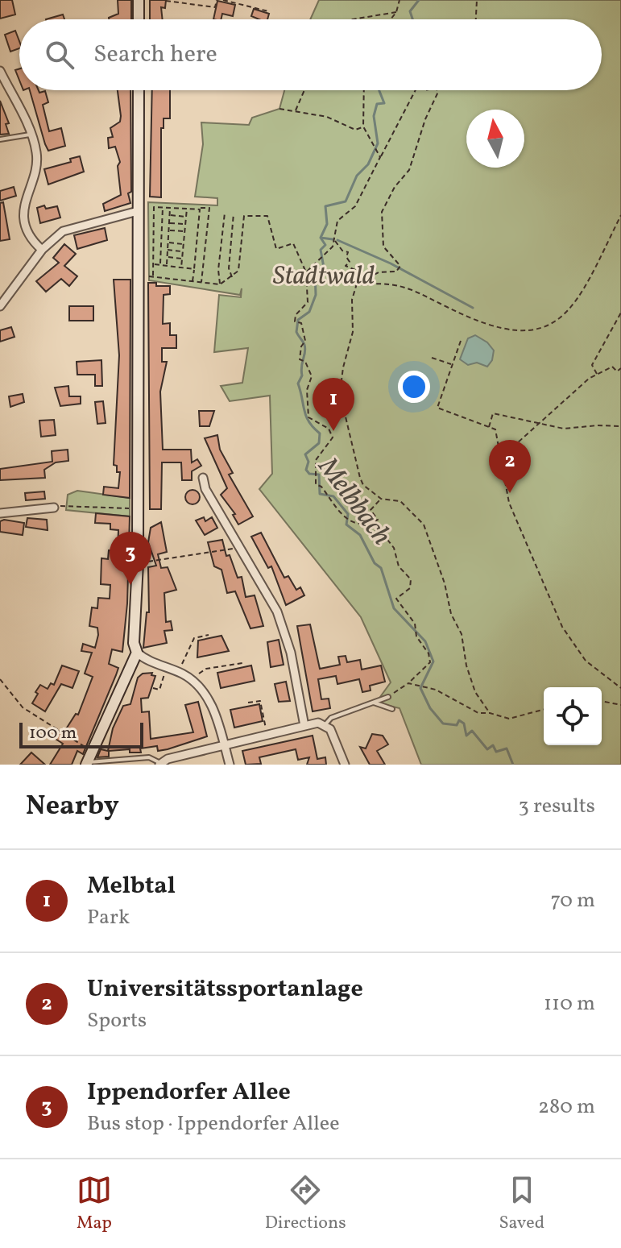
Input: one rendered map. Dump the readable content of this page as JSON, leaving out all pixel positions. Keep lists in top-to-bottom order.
{
  "water": ["Melbbach"],
  "parks": ["Stadtwald"],
  "scale_bar": "100 m",
  "north": "top",
  "page": {
    "search": "Search here",
    "pins": ["1", "2", "3"],
    "scale": "100 m",
    "heading": ["Nearby", "3 results"],
    "list": [
      {
        "mark": "1",
        "name": "Melbtal",
        "note": "Park",
        "value": "70 m"
      },
      {
        "mark": "2",
        "name": "Universitätssportanlage",
        "note": "Sports",
        "value": "110 m"
      },
      {
        "mark": "3",
        "name": "Ippendorfer Allee",
        "note": "Bus stop · Ippendorfer Allee",
        "value": "280 m"
      }
    ],
    "nav": ["Map", "Directions", "Saved"]
  }
}
